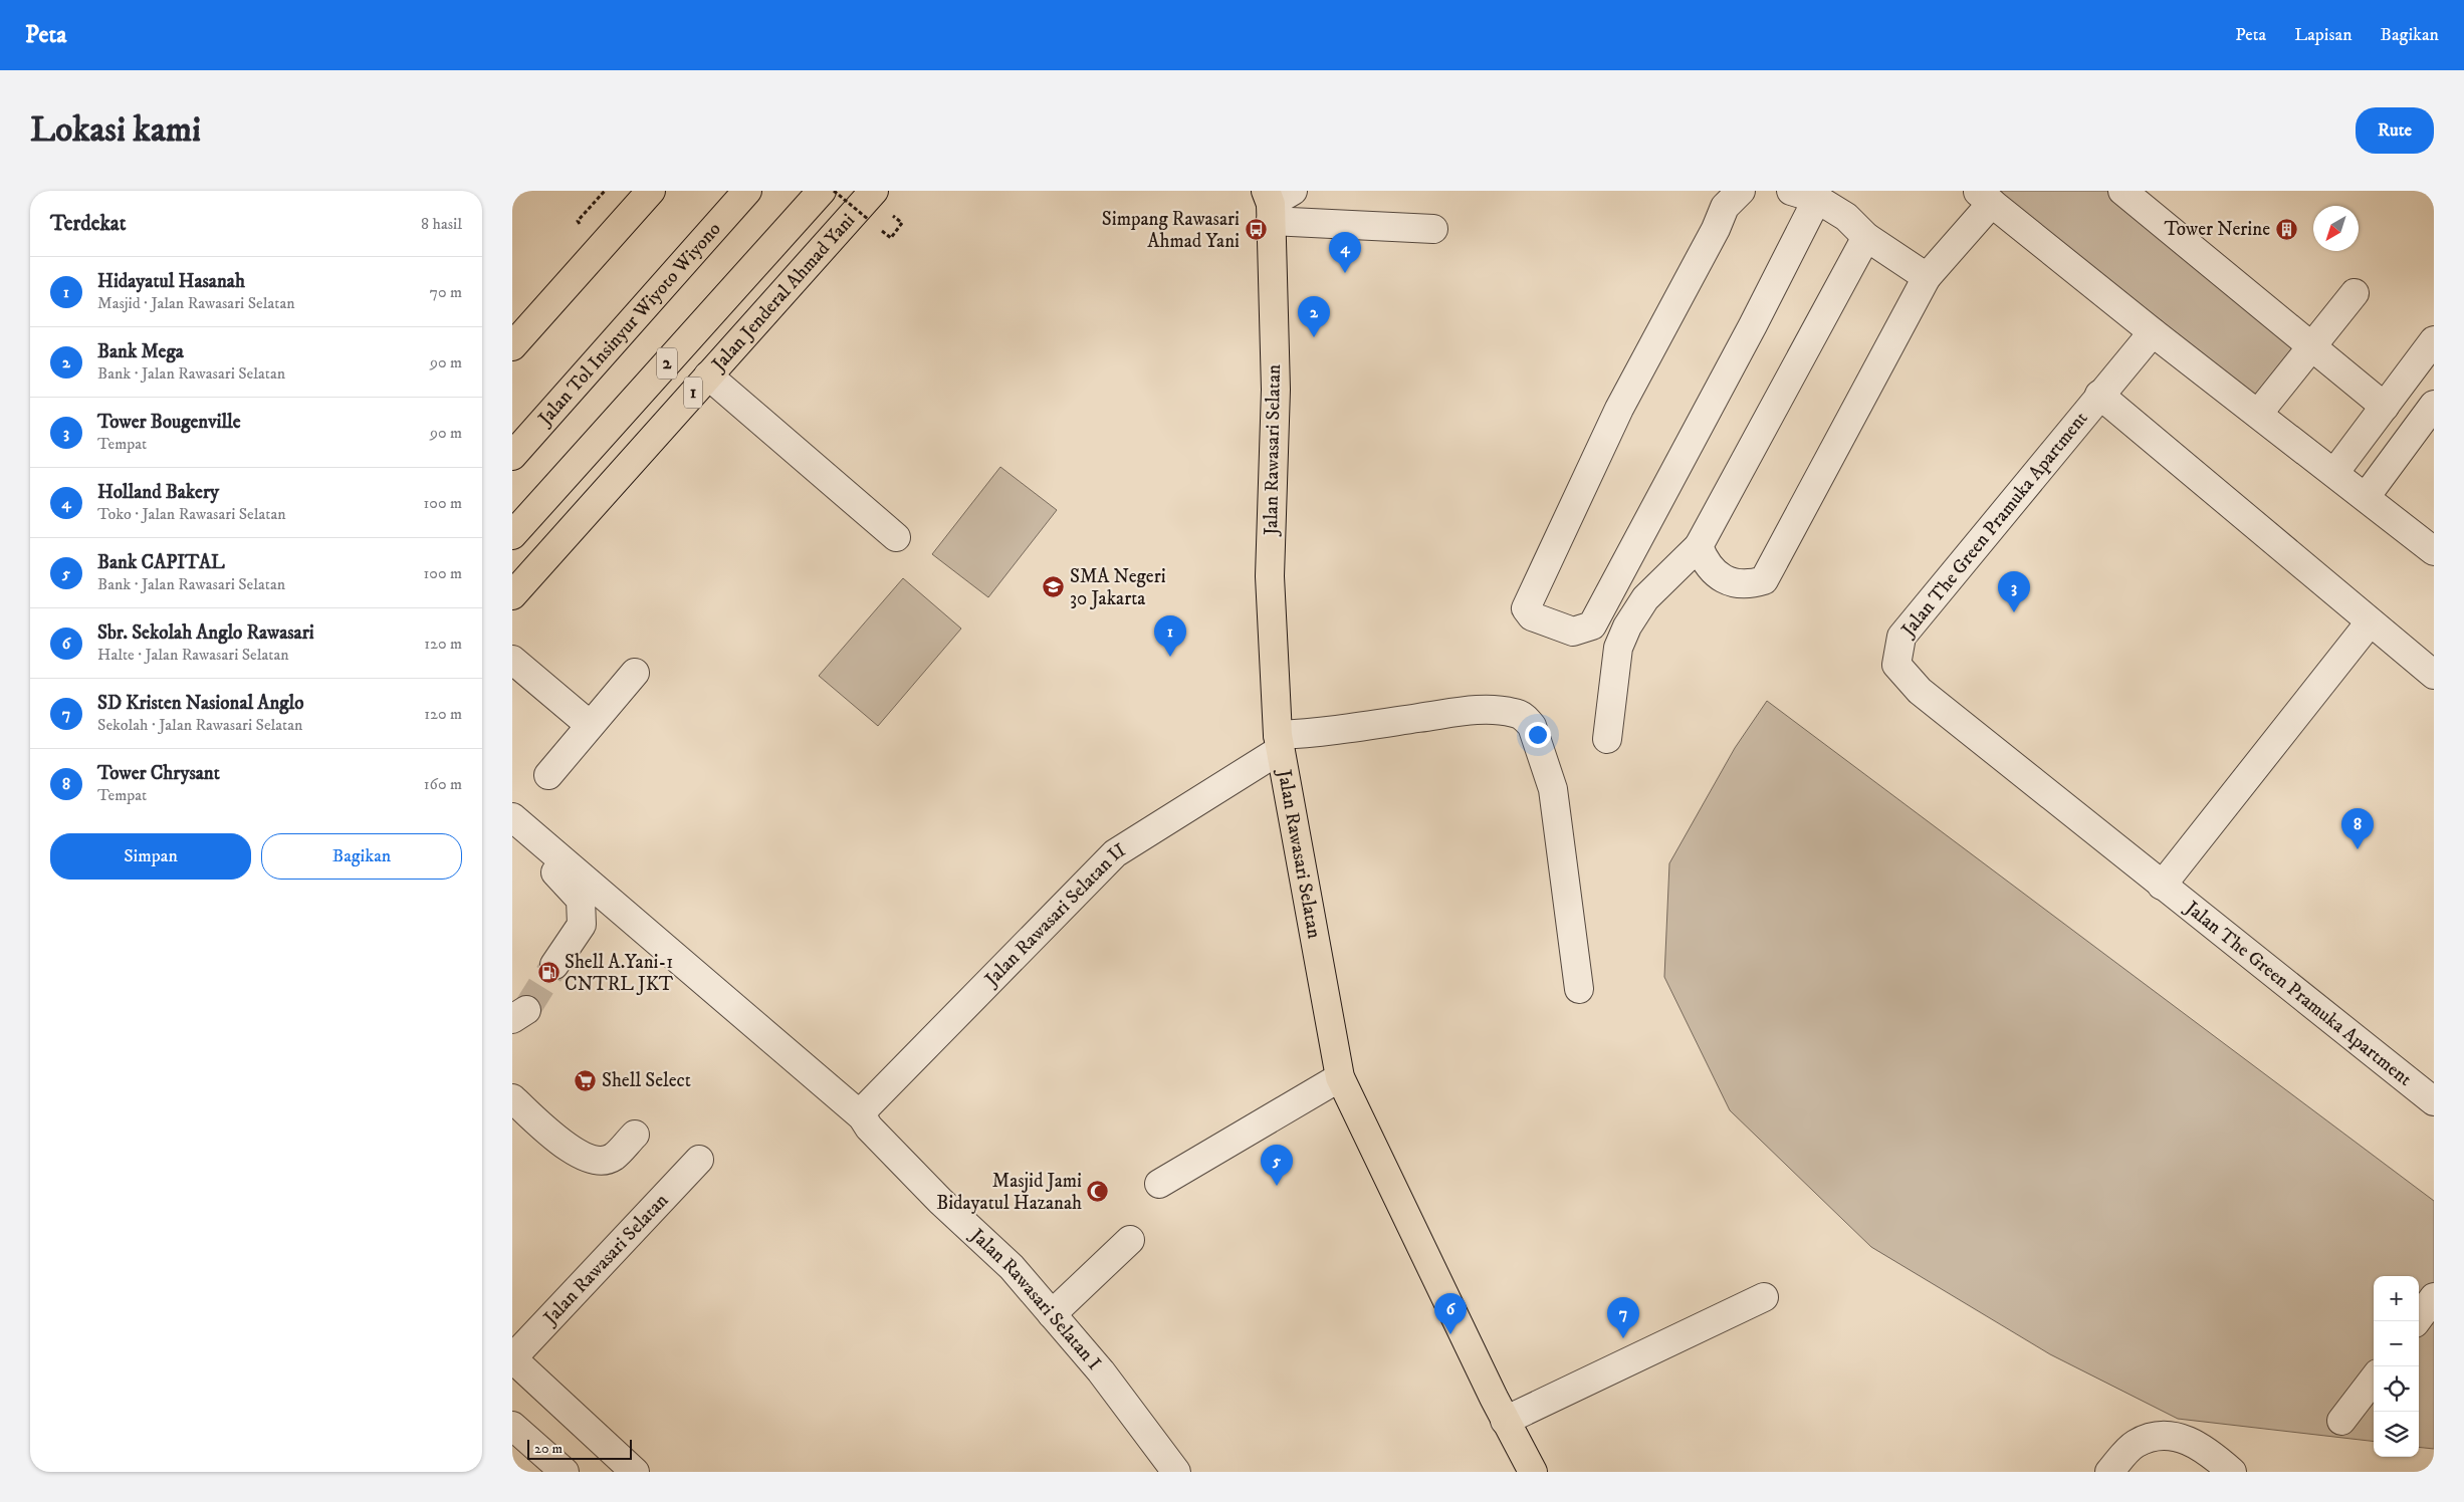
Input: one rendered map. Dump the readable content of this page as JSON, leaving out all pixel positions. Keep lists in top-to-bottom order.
{
  "streets": {
    "main road": [
      "Jalan Jenderal Ahmad Yani",
      "Jalan Tol Insinyur Wiyoto Wiyono",
      "2",
      "1",
      "Jalan Rawasari Selatan"
    ],
    "street": ["Jalan The Green Pramuka Apartment", "Jalan Rawasari Selatan II", "Jalan Rawasari Selatan I"]
  },
  "crossings": [
    ["Jalan Rawasari Selatan", "Jalan Rawasari Selatan II"],
    ["Jalan Rawasari Selatan II", "Jalan Rawasari Selatan I"]
  ],
  "places": {
    "building": ["Tower Nerine"],
    "bus stop": ["Simpang Rawasari Ahmad Yani"],
    "school or university": ["SMA Negeri 30 Jakarta"],
    "fuel station": ["Shell A.Yani-1 CNTRL JKT"],
    "supermarket": ["Shell Select"],
    "mosque": ["Masjid Jami Bidayatul Hazanah"]
  },
  "scale_bar": "20 m",
  "north": "bottom left",
  "page": {
    "header": "Peta",
    "nav": ["Peta", "Lapisan", "Bagikan"],
    "buttons": [
      "Rute",
      ["Simpan", "Bagikan"]
    ],
    "title": "Lokasi kami",
    "heading": ["Terdekat", "8 hasil"],
    "pins": [
      "4",
      "2",
      "3",
      "1",
      "8",
      "5",
      "6",
      "7"
    ],
    "list": [
      {
        "mark": "1",
        "name": "Hidayatul Hasanah",
        "note": "Masjid · Jalan Rawasari Selatan",
        "value": "70 m"
      },
      {
        "mark": "2",
        "name": "Bank Mega",
        "note": "Bank · Jalan Rawasari Selatan",
        "value": "90 m"
      },
      {
        "mark": "3",
        "name": "Tower Bougenville",
        "note": "Tempat",
        "value": "90 m"
      },
      {
        "mark": "4",
        "name": "Holland Bakery",
        "note": "Toko · Jalan Rawasari Selatan",
        "value": "100 m"
      },
      {
        "mark": "5",
        "name": "Bank CAPITAL",
        "note": "Bank · Jalan Rawasari Selatan",
        "value": "100 m"
      },
      {
        "mark": "6",
        "name": "Sbr. Sekolah Anglo Rawasari",
        "note": "Halte · Jalan Rawasari Selatan",
        "value": "120 m"
      },
      {
        "mark": "7",
        "name": "SD Kristen Nasional Anglo",
        "note": "Sekolah · Jalan Rawasari Selatan",
        "value": "120 m"
      },
      {
        "mark": "8",
        "name": "Tower Chrysant",
        "note": "Tempat",
        "value": "160 m"
      }
    ],
    "map_buttons": ["+", "−"],
    "scale": "20 m"
  }
}
